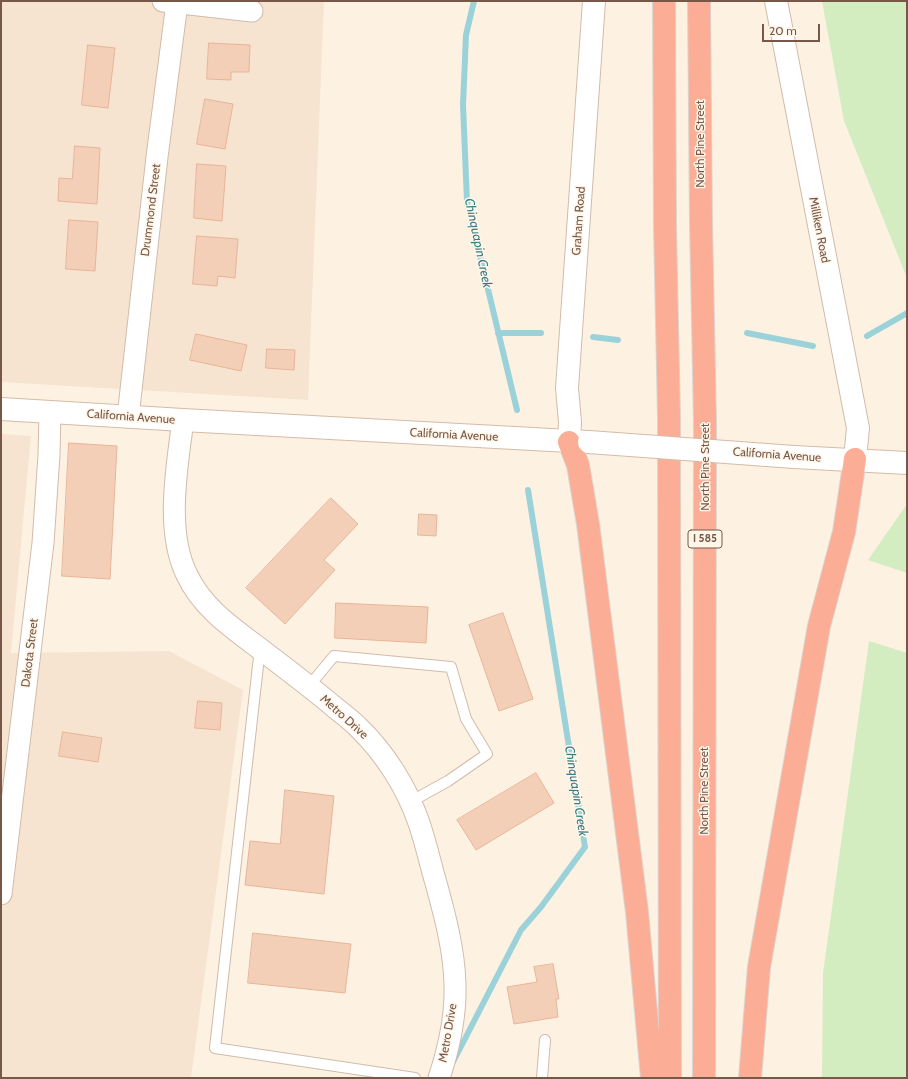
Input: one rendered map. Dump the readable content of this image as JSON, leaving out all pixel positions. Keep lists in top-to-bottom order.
{
  "streets": {
    "highway": ["North Pine Street", "I 585"],
    "street": [
      "Drummond Street",
      "Graham Road",
      "Milliken Road",
      "California Avenue",
      "Dakota Street",
      "Metro Drive"
    ]
  },
  "crossings": [
    ["Drummond Street", "California Avenue"],
    ["Graham Road", "California Avenue"],
    ["Milliken Road", "California Avenue"],
    ["California Avenue", "Dakota Street"],
    ["California Avenue", "Metro Drive"]
  ],
  "water": ["Chinquapin Creek"],
  "scale_bar": "20 m"
}
